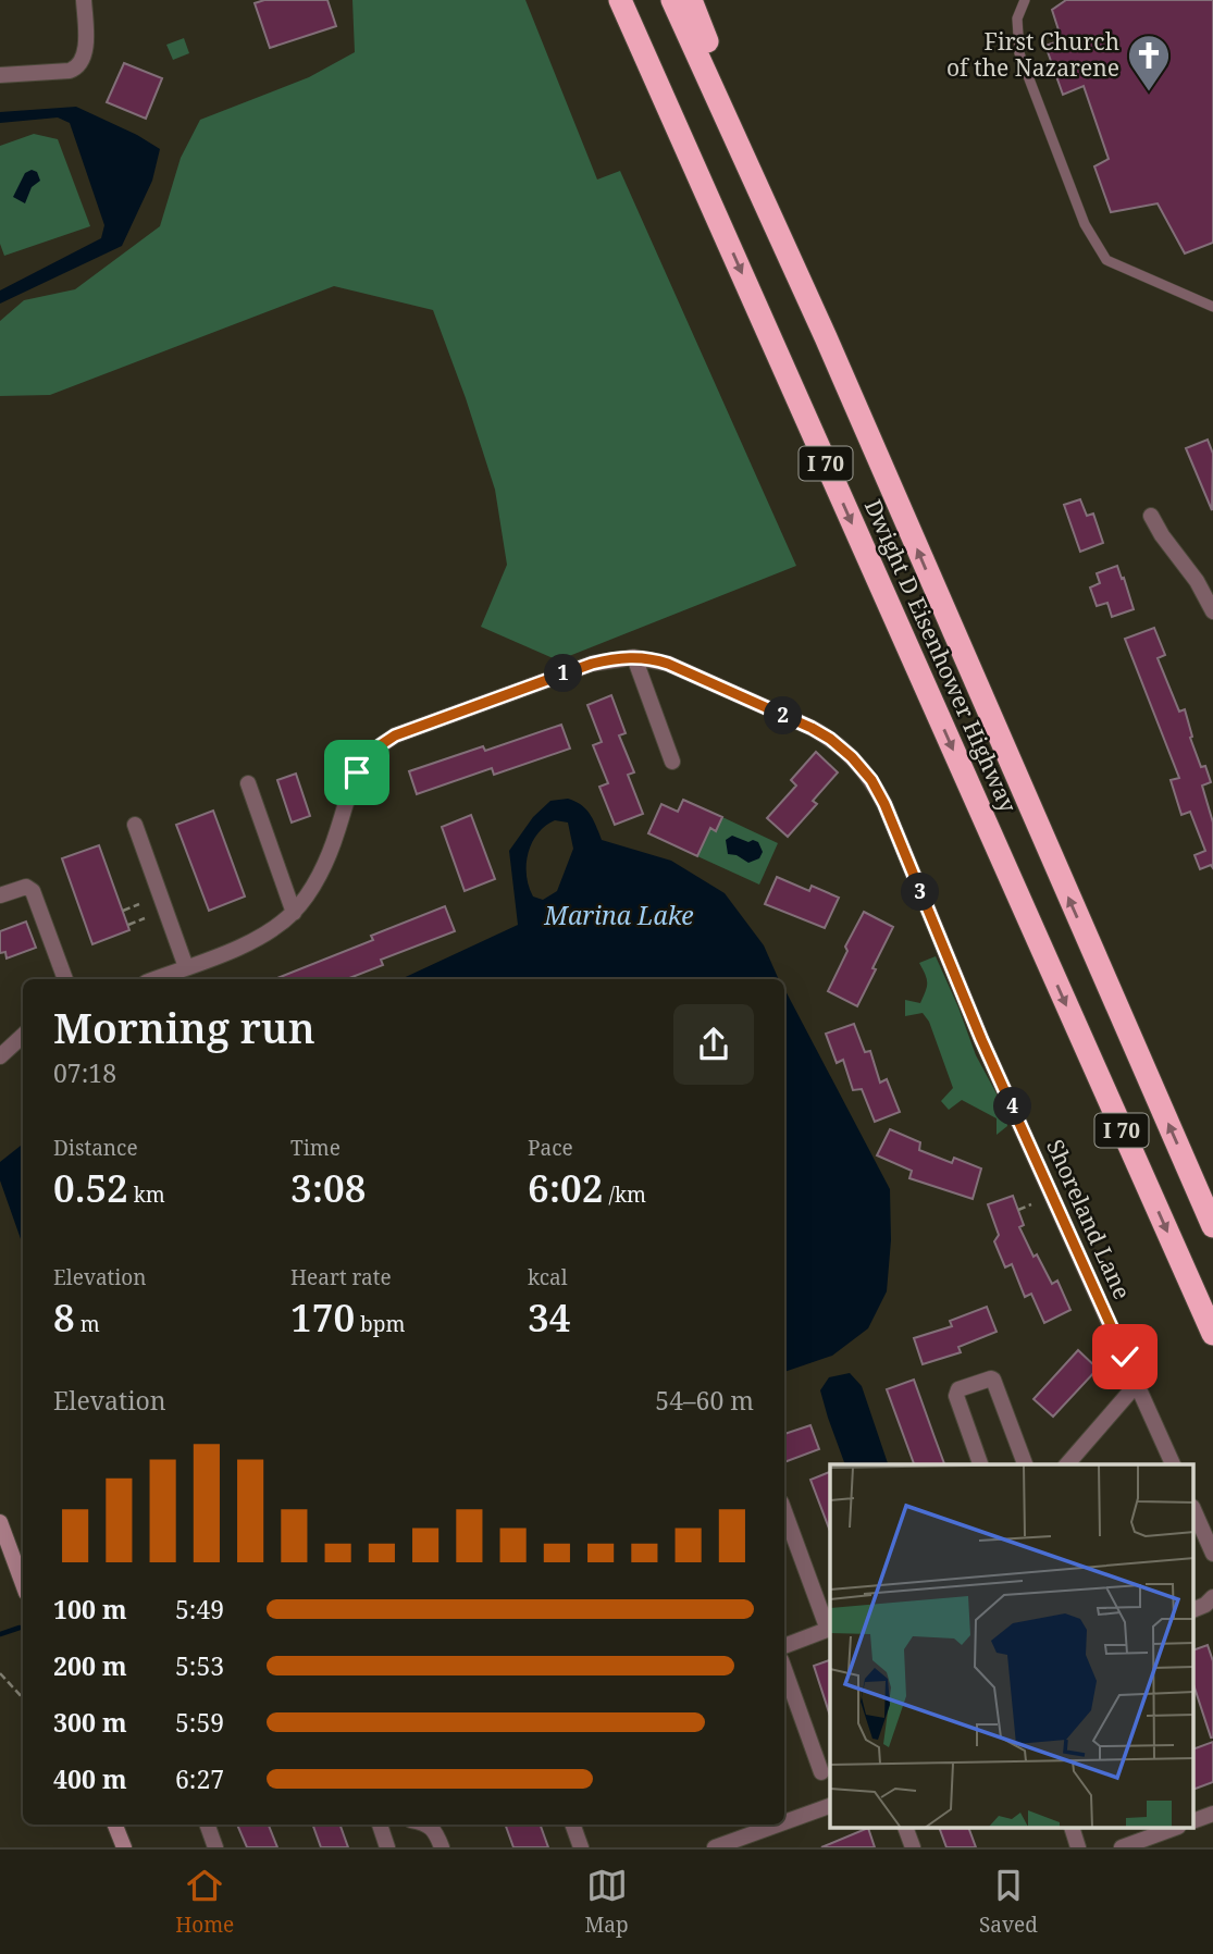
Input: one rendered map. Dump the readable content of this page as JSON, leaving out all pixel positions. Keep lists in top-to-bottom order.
{
  "streets": {
    "highway": ["I 70", "Dwight D Eisenhower Highway"],
    "street": ["Shoreland Lane"]
  },
  "water": ["Marina Lake"],
  "places": {
    "church": ["First Church of the Nazarene"]
  },
  "page": {
    "pins": [
      "1",
      "2",
      "3",
      "4"
    ],
    "heading": ["Morning run", "07:18"],
    "stats": [
      ["Distance", "0.52 km"],
      ["Time", "3:08"],
      ["Pace", "6:02 /km"],
      ["Elevation", "8 m"],
      ["Heart rate", "170 bpm"],
      ["kcal", "34"]
    ],
    "chart": ["Elevation", "54–60 m"],
    "list": [
      {
        "name": "100 m",
        "note": "5:49"
      },
      {
        "name": "200 m",
        "note": "5:53"
      },
      {
        "name": "300 m",
        "note": "5:59"
      },
      {
        "name": "400 m",
        "note": "6:27"
      }
    ],
    "tabs": ["Home", "Map", "Saved"]
  }
}
